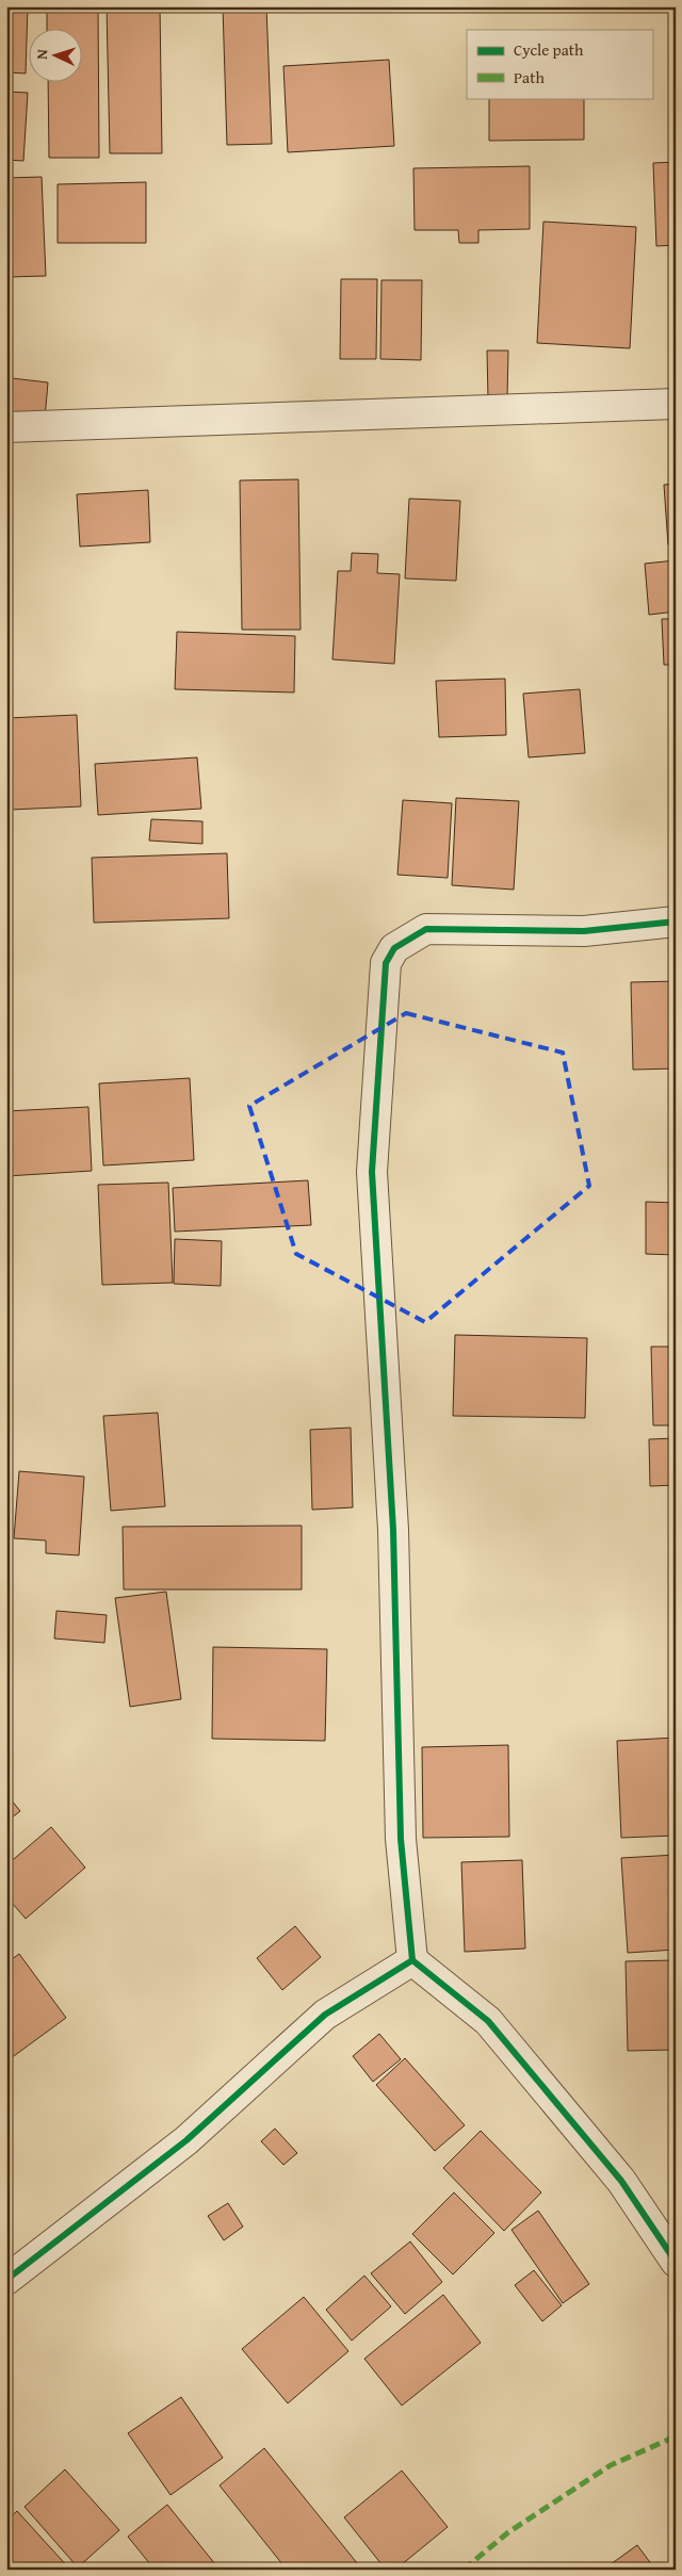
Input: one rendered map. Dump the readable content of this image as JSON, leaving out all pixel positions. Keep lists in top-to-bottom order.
{
  "legend": ["Cycle path", "Path"],
  "north": "left"
}
